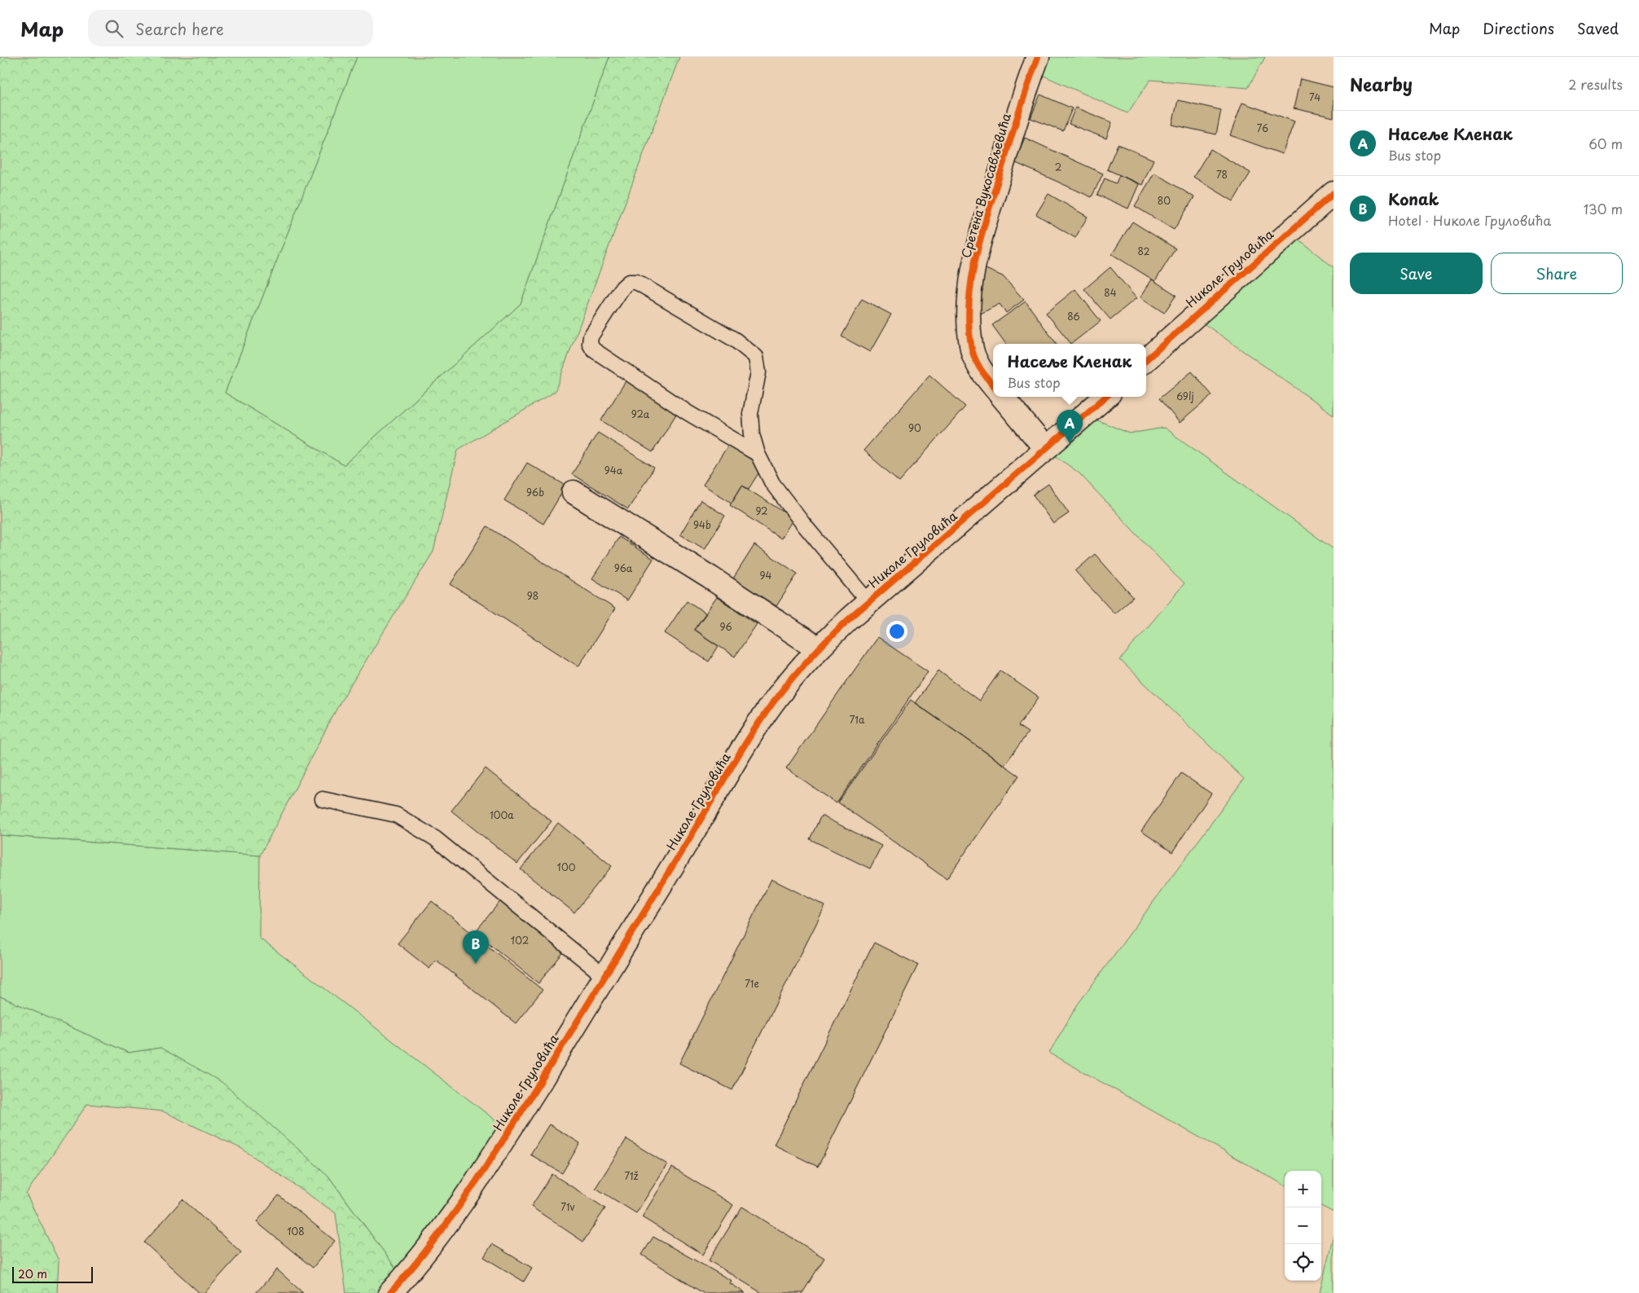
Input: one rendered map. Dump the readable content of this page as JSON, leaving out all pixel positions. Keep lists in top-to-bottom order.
{
  "streets": {
    "street": ["Сретена Вукосављевића", "Николе Груловића"]
  },
  "house_numbers": [
    "74",
    "76",
    "2",
    "78",
    "80",
    "82",
    "84",
    "86",
    "69lj",
    "92a",
    "90",
    "94a",
    "96b",
    "92",
    "94b",
    "96a",
    "94",
    "98",
    "96",
    "71a",
    "100a",
    "100",
    "102",
    "71e",
    "71ž",
    "71v",
    "108"
  ],
  "scale_bar": "20 m",
  "page": {
    "header": "Map",
    "search": "Search here",
    "nav": ["Map", "Directions", "Saved"],
    "heading": ["Nearby", "2 results"],
    "list": [
      {
        "mark": "A",
        "name": "Насеље Кленак",
        "note": "Bus stop",
        "value": "60 m"
      },
      {
        "mark": "B",
        "name": "Konak",
        "note": "Hotel · Николе Груловића",
        "value": "130 m"
      }
    ],
    "buttons": ["Save", "Share"],
    "popup": ["Насеље Кленак", "Bus stop"],
    "pins": ["A", "B"],
    "map_buttons": ["+", "−"],
    "scale": "20 m"
  }
}
